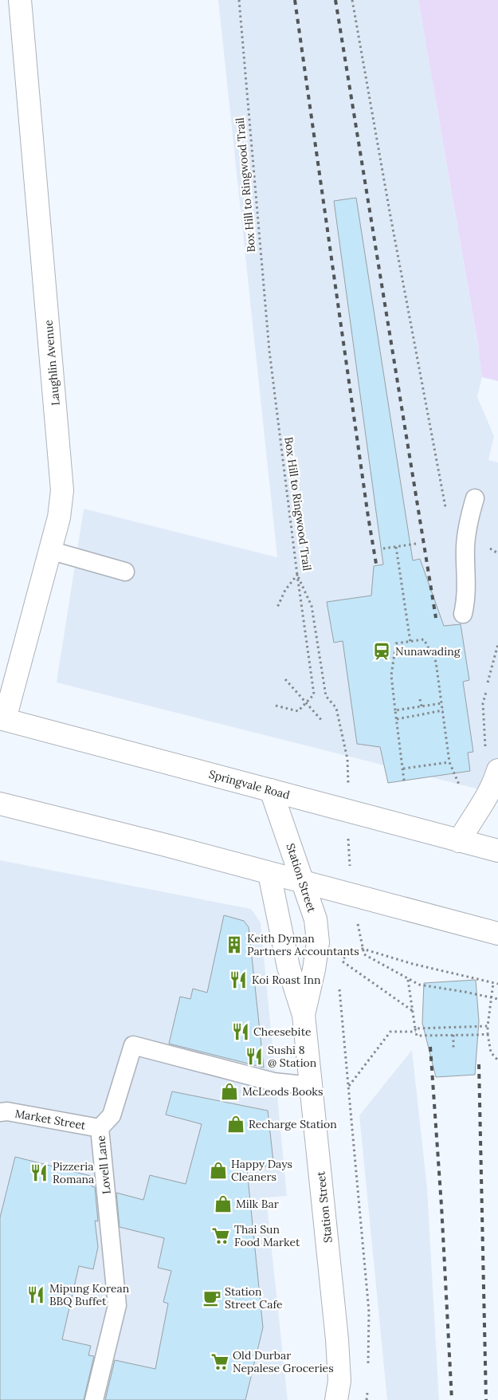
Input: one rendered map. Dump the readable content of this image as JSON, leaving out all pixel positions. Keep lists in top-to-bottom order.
{
  "streets": {
    "main road": ["Laughlin Avenue", "Springvale Road", "Station Street"],
    "lane": ["Market Street", "Lovell Lane"],
    "path": ["Box Hill to Ringwood Trail"]
  },
  "crossings": [
    ["Box Hill to Ringwood Trail", "Springvale Road"],
    ["Laughlin Avenue", "Springvale Road"],
    ["Springvale Road", "Station Street"],
    ["Station Street", "Lovell Lane"],
    ["Market Street", "Lovell Lane"]
  ],
  "places": {
    "station": ["Nunawading"],
    "building": ["Keith Dyman Partners Accountants"],
    "restaurant": [
      "Koi Roast Inn",
      "Cheesebite",
      "Sushi 8 @ Station",
      "Pizzeria Romana",
      "Mipung Korean BBQ Buffet"
    ],
    "shop": [
      "McLeods Books",
      "Recharge Station",
      "Happy Days Cleaners",
      "Milk Bar"
    ],
    "supermarket": ["Thai Sun Food Market", "Old Durbar Nepalese Groceries"],
    "cafe": ["Station Street Cafe"]
  }
}
